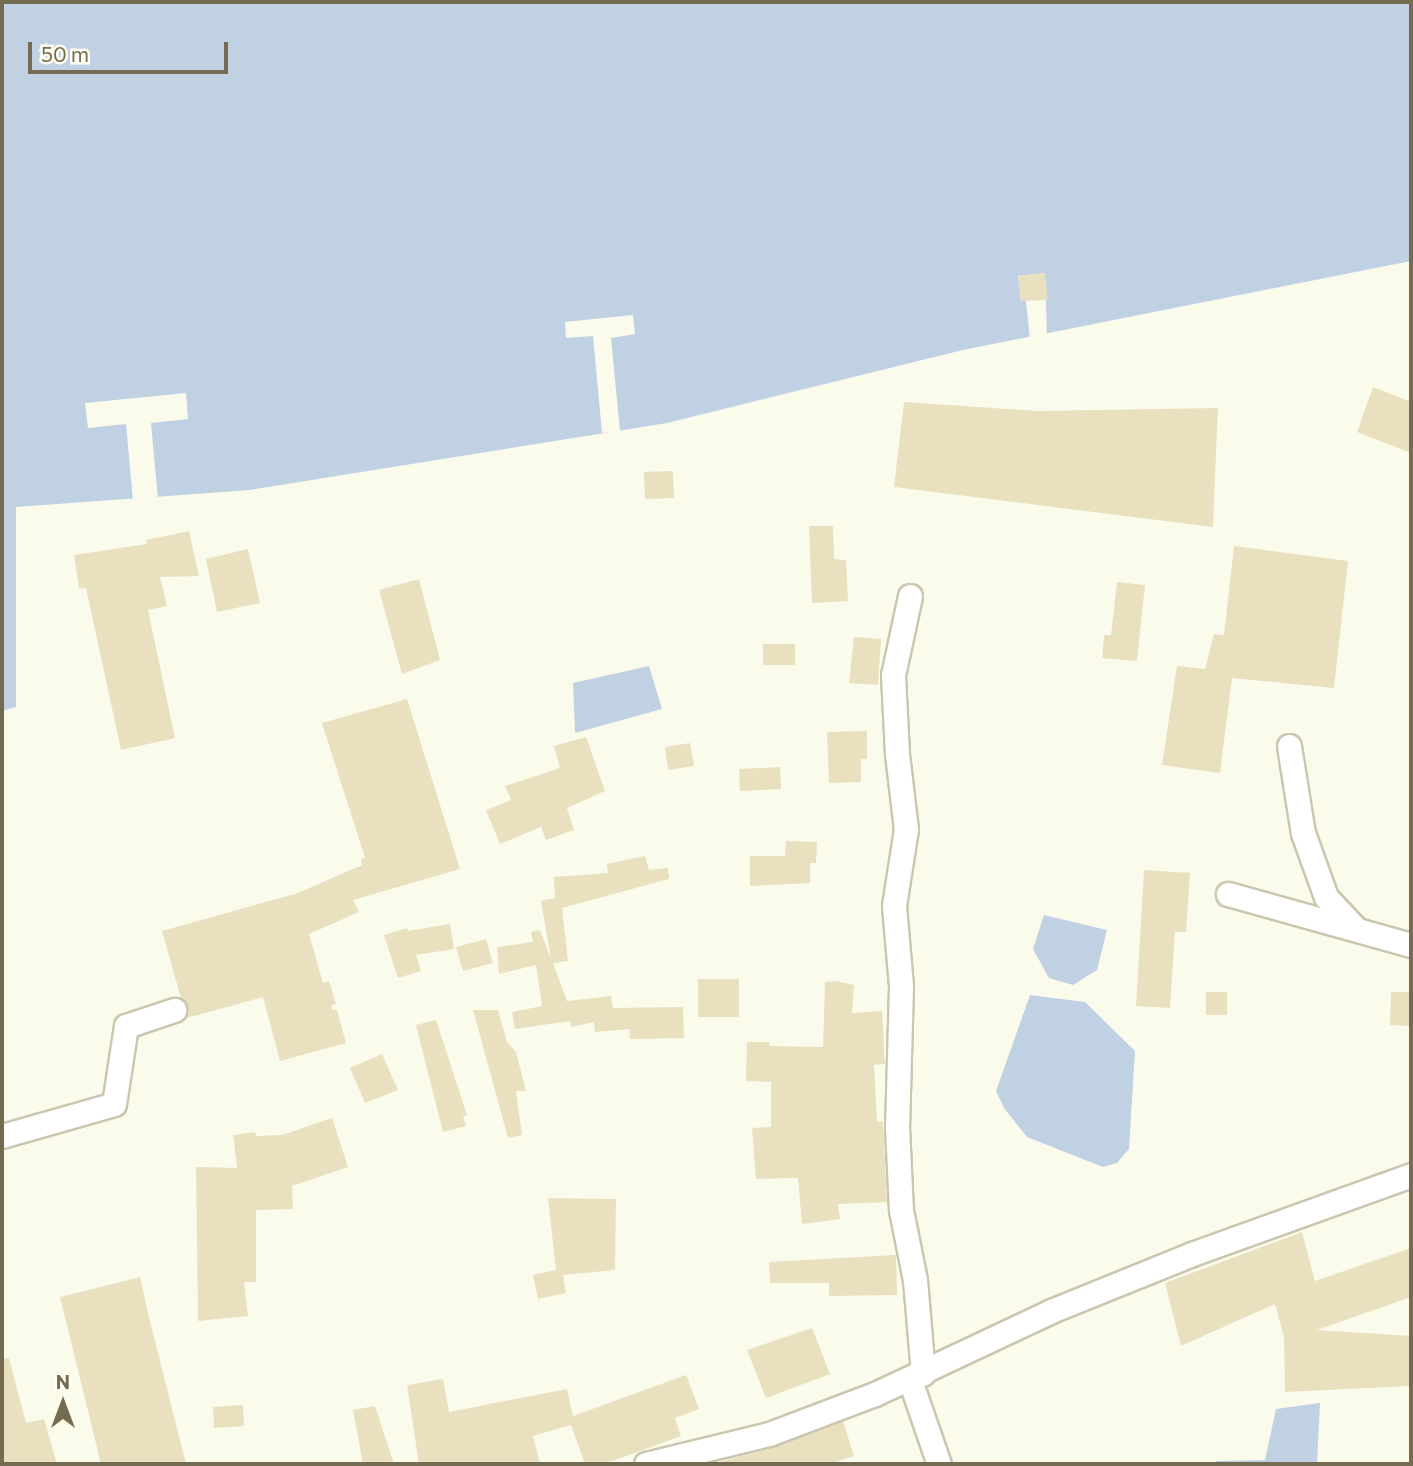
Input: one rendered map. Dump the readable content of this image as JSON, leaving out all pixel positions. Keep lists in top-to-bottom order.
{
  "scale_bar": "50 m",
  "north": "top"
}
